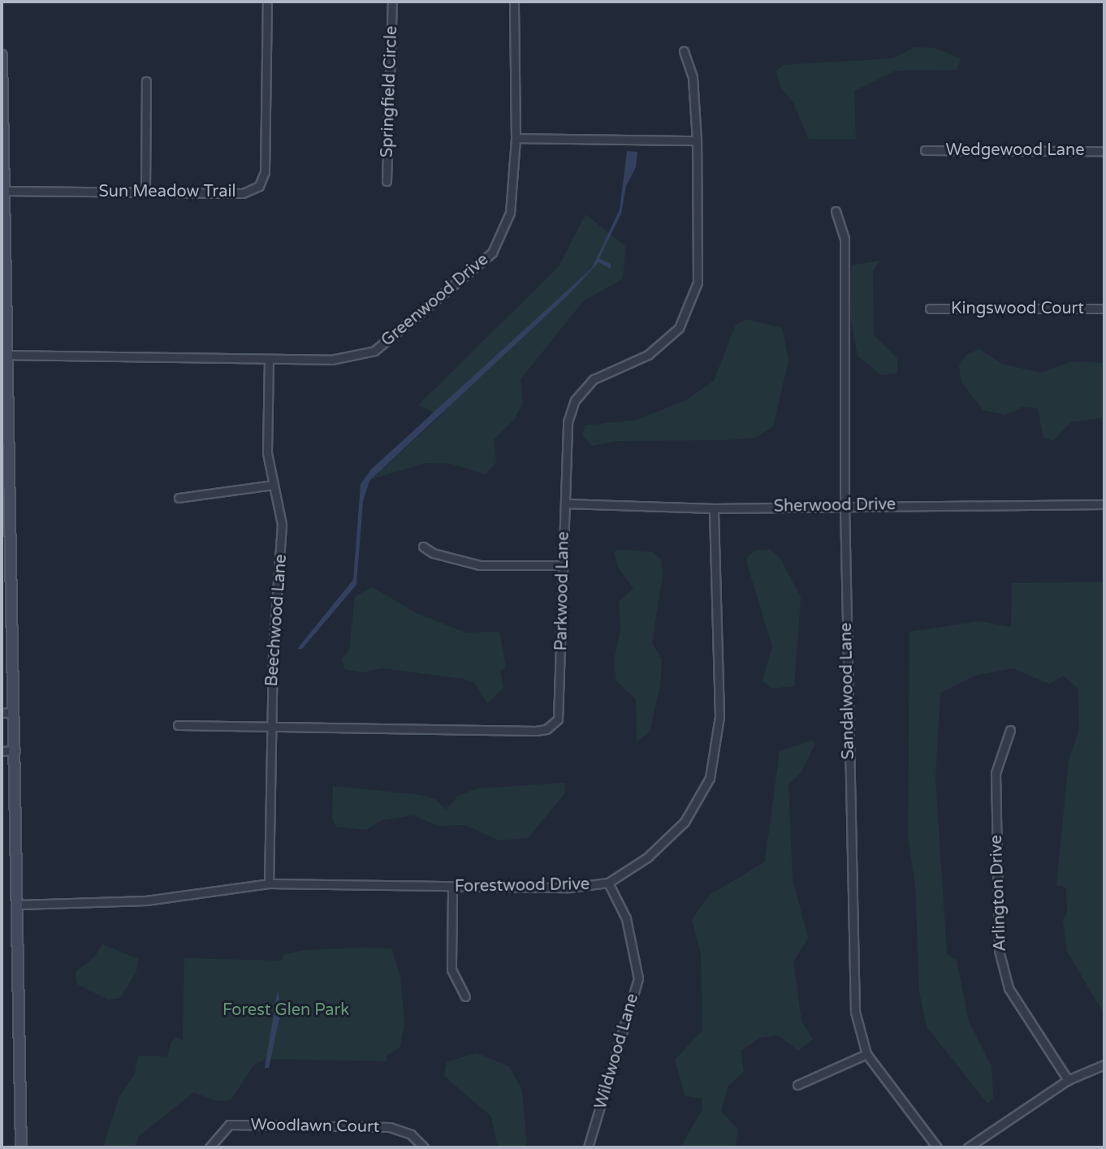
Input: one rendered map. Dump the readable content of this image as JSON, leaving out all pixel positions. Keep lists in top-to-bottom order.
{
  "streets": {
    "street": [
      "Springfield Circle",
      "Wedgewood Lane",
      "Sun Meadow Trail",
      "Greenwood Drive",
      "Kingswood Court",
      "Sherwood Drive",
      "Parkwood Lane",
      "Beechwood Lane",
      "Sandalwood Lane",
      "Forestwood Drive",
      "Arlington Drive",
      "Wildwood Lane",
      "Woodlawn Court"
    ]
  },
  "crossings": [
    ["Greenwood Drive", "Beechwood Lane"],
    ["Sherwood Drive", "Parkwood Lane"],
    ["Sherwood Drive", "Sandalwood Lane"],
    ["Sherwood Drive", "Forestwood Drive"],
    ["Parkwood Lane", "Beechwood Lane"],
    ["Beechwood Lane", "Forestwood Drive"],
    ["Forestwood Drive", "Wildwood Lane"]
  ],
  "parks": ["Forest Glen Park"]
}
